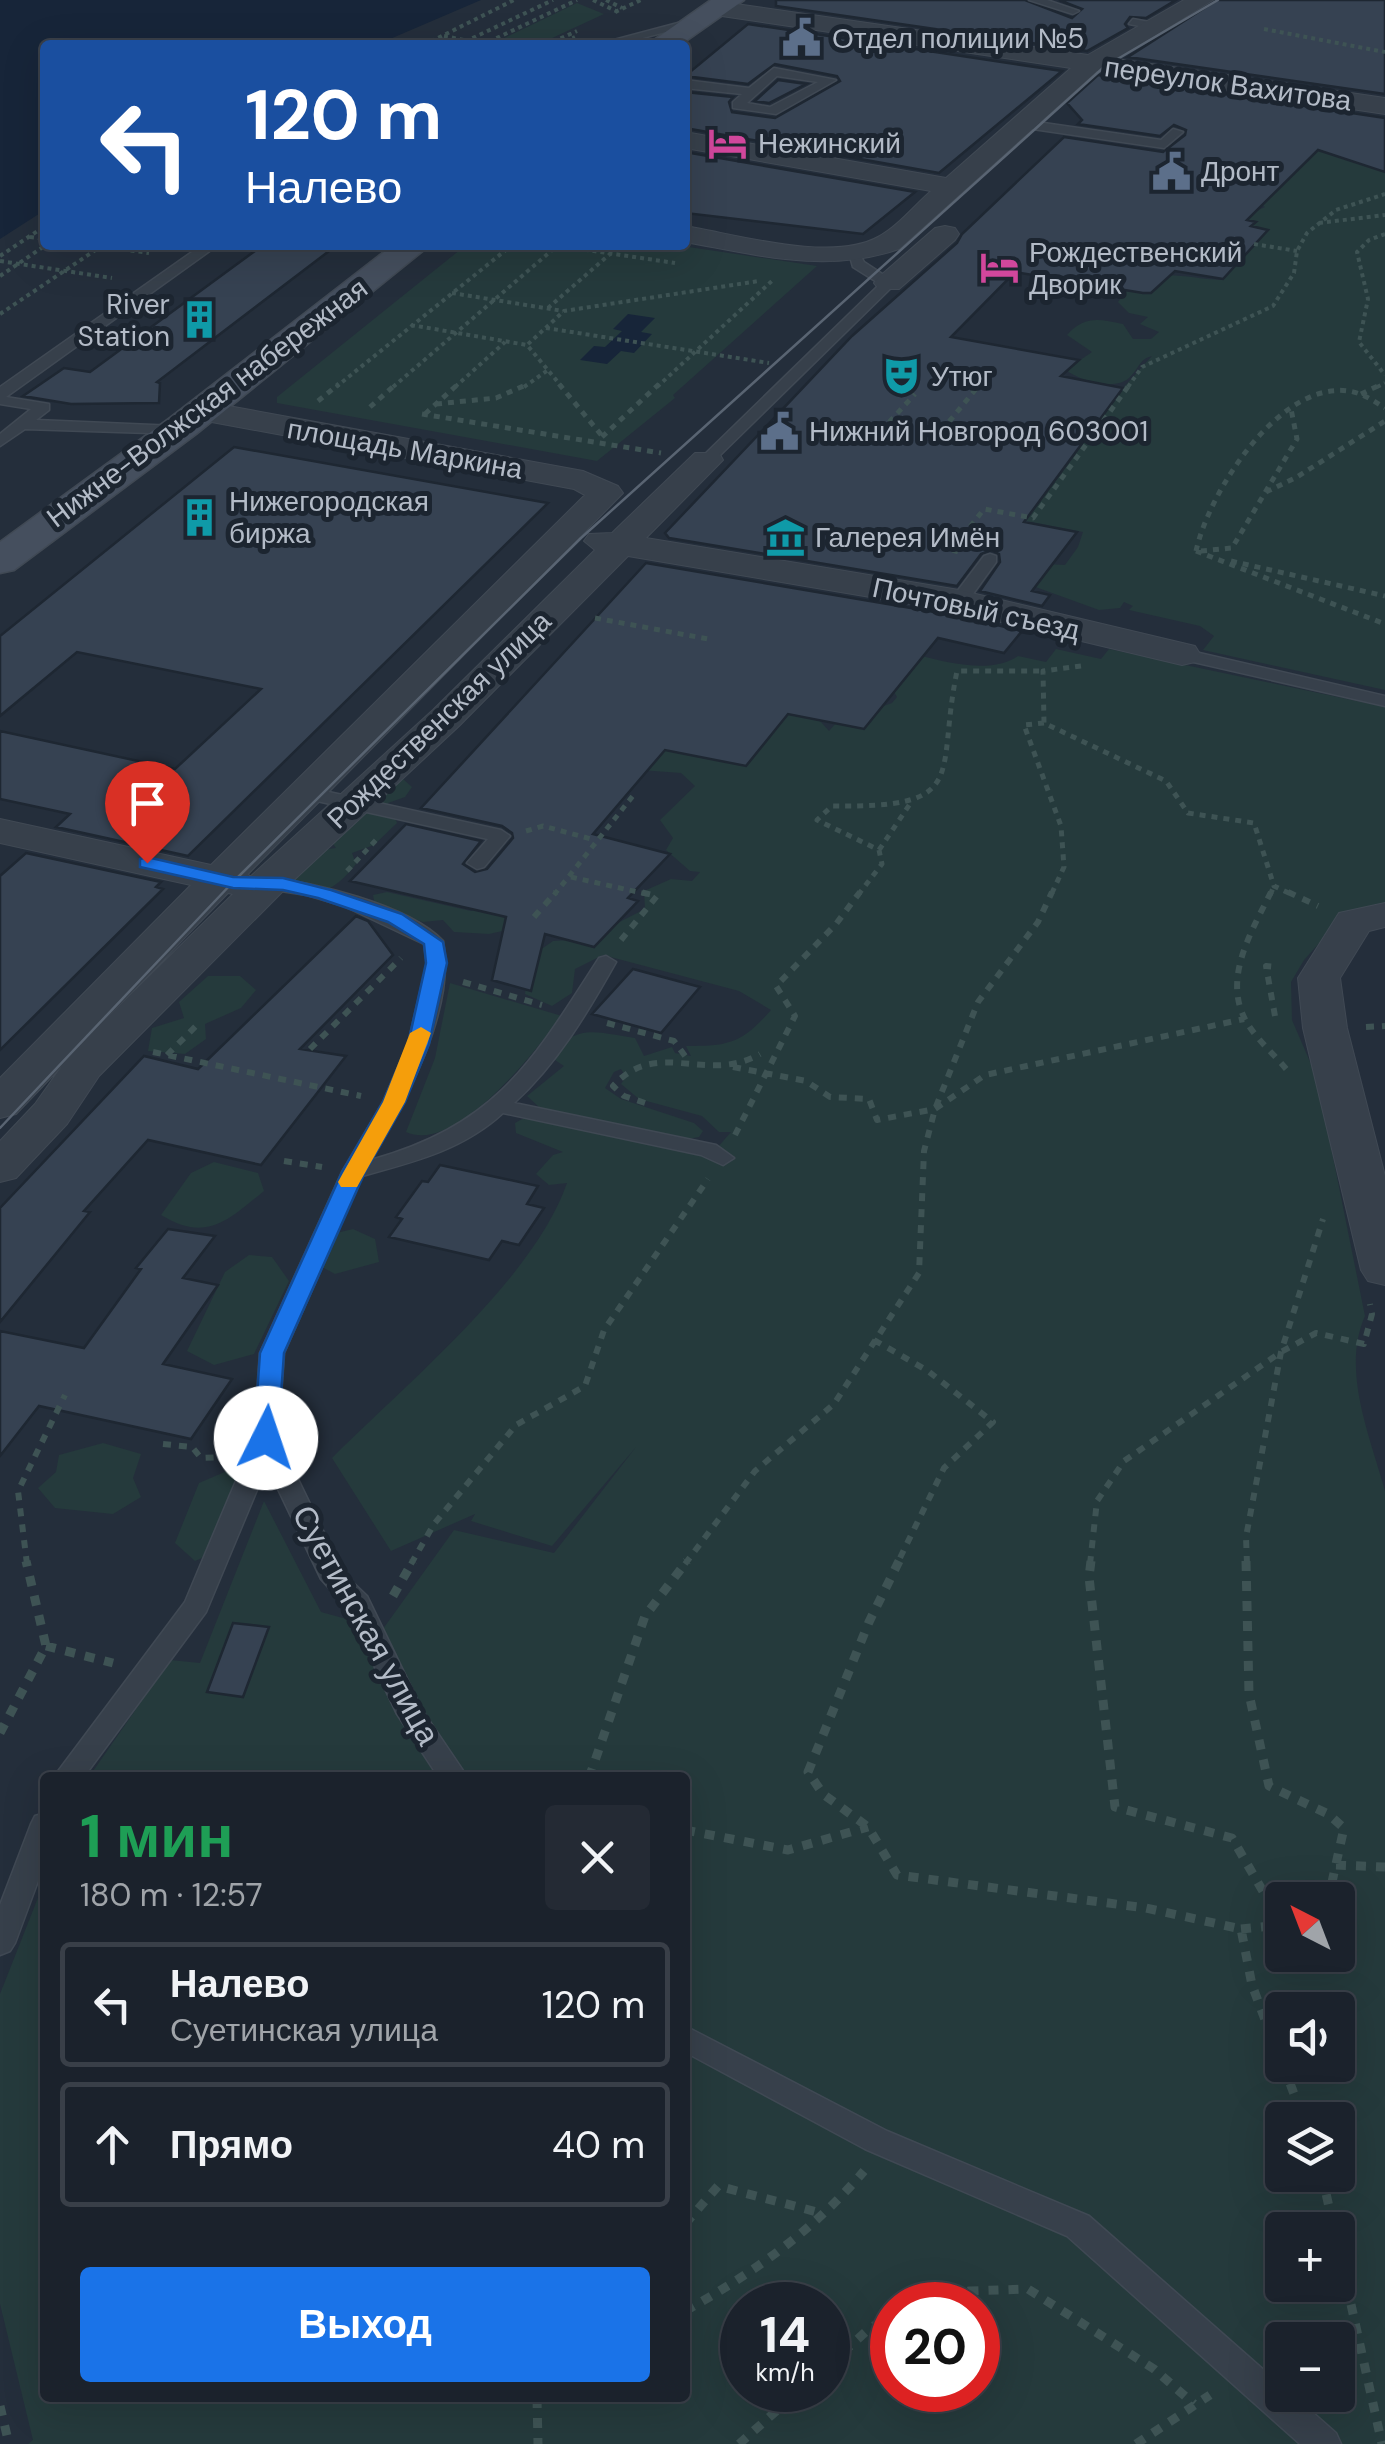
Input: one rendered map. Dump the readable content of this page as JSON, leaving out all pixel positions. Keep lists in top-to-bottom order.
{
  "streets": {
    "main road": ["Нижне-Волжская набережная"],
    "street": [
      "переулок Вахитова",
      "площадь Маркина",
      "Почтовый съезд",
      "Рождественская улица"
    ],
    "lane": ["Суетинская улица"]
  },
  "crossings": [
    ["Нижне-Волжская набережная", "площадь Маркина"],
    ["площадь Маркина", "Рождественская улица"],
    ["Почтовый съезд", "Рождественская улица"],
    ["Рождественская улица", "Суетинская улица"]
  ],
  "places": {
    "public building": ["Отдел полиции №5", "Дронт", "Нижний Новгород 603001"],
    "hotel": ["Нежинский", "Рождественский Дворик"],
    "building": ["River Station", "Нижегородская биржа"],
    "theatre": ["Утюг"],
    "museum": ["Галерея Имён"]
  },
  "north": "top left",
  "page": {
    "turn": ["120 m", "Налево"],
    "heading": ["1 мин", "180 m · 12:57"],
    "map_buttons": ["+", "−"],
    "list": [
      {
        "name": "Налево",
        "note": "Суетинская улица",
        "value": "120 m"
      },
      {
        "name": "Прямо",
        "value": "40 m"
      }
    ],
    "buttons": "Выход",
    "speed": "14 km/h",
    "limit": "20"
  }
}
